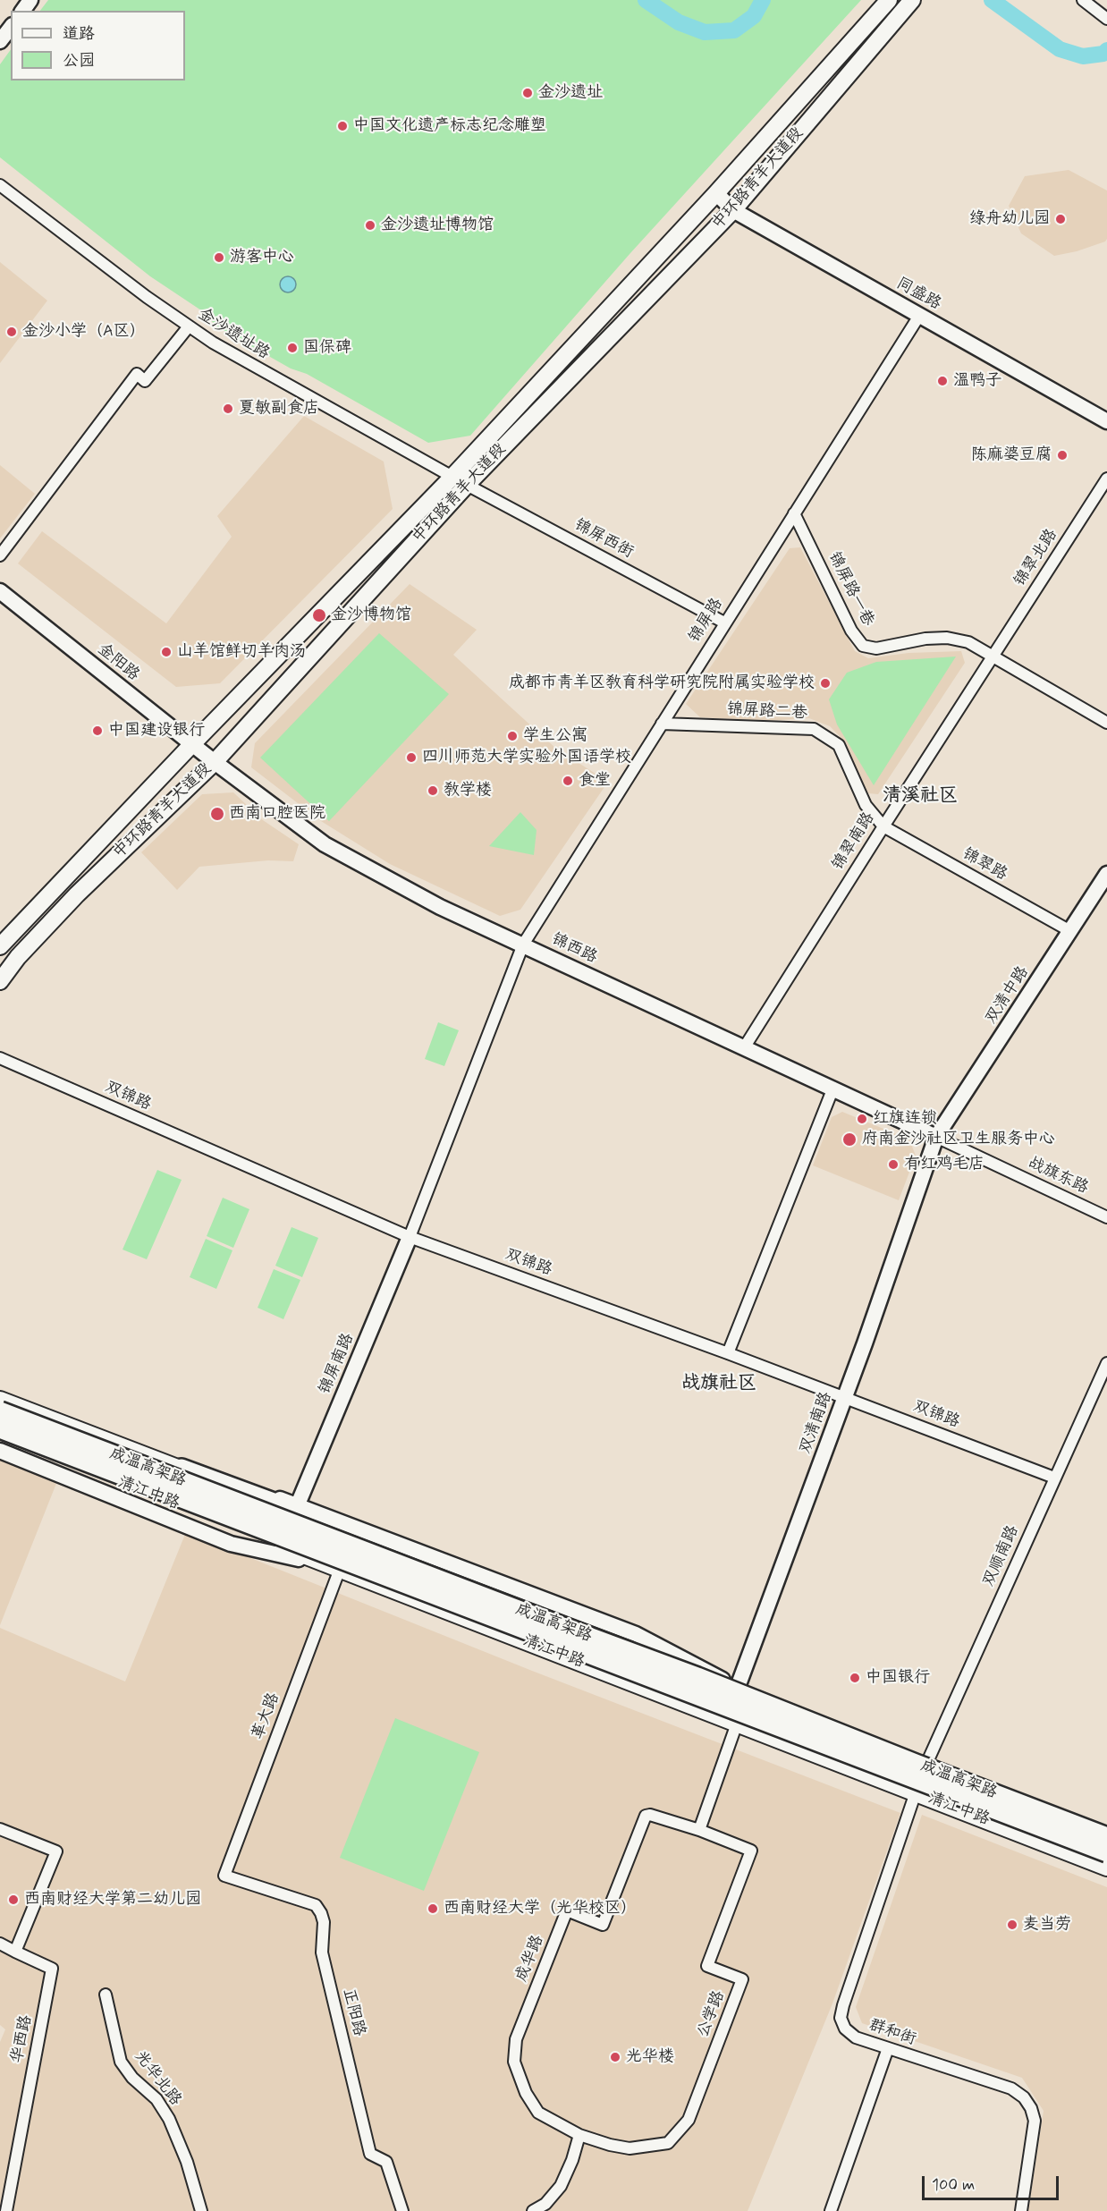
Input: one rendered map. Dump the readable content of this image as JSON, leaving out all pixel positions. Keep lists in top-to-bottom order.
{
  "streets": {
    "highway": ["成温高架路"],
    "main road": ["中环路青羊大道段", "清江中路"],
    "street": [
      "同盛路",
      "金沙遗址路",
      "锦屏西街",
      "锦翠北路",
      "锦屏路一巷",
      "锦屏路",
      "金阳路",
      "锦屏路二巷",
      "锦翠南路",
      "锦翠路",
      "锦西路",
      "双清中路",
      "双锦路",
      "战旗东路",
      "锦屏南路",
      "双清南路",
      "双顺南路",
      "革大路",
      "成华路",
      "正阳路",
      "公学路",
      "群和街",
      "华西路",
      "光华北路"
    ]
  },
  "crossings": [
    ["中环路青羊大道段", "同盛路"],
    ["中环路青羊大道段", "金沙遗址路"],
    ["中环路青羊大道段", "锦屏西街"],
    ["中环路青羊大道段", "金阳路"],
    ["中环路青羊大道段", "锦西路"],
    ["同盛路", "锦屏路"],
    ["金沙遗址路", "锦屏西街"],
    ["锦屏西街", "锦屏路"],
    ["锦翠北路", "锦屏路一巷"],
    ["锦翠北路", "锦翠南路"],
    ["锦屏路一巷", "锦屏路"],
    ["锦屏路一巷", "锦翠南路"],
    ["锦屏路", "锦屏路二巷"],
    ["锦屏路", "锦西路"],
    ["锦屏路", "双锦路"],
    ["锦屏路", "锦屏南路"],
    ["金阳路", "锦西路"],
    ["锦屏路二巷", "锦翠南路"],
    ["锦屏路二巷", "锦翠路"],
    ["锦翠南路", "锦翠路"],
    ["锦翠南路", "锦西路"],
    ["锦翠路", "双清中路"],
    ["锦西路", "双清中路"],
    ["锦西路", "战旗东路"],
    ["锦西路", "双清南路"],
    ["双清中路", "战旗东路"],
    ["双清中路", "双清南路"],
    ["双锦路", "锦屏南路"],
    ["双锦路", "双清南路"],
    ["双锦路", "双顺南路"],
    ["战旗东路", "双清南路"],
    ["锦屏南路", "清江中路"],
    ["双清南路", "清江中路"],
    ["成温高架路", "清江中路"],
    ["成温高架路", "革大路"],
    ["清江中路", "双顺南路"],
    ["清江中路", "革大路"],
    ["清江中路", "群和街"],
    ["革大路", "正阳路"],
    ["成华路", "公学路"]
  ],
  "districts": ["清溪社区", "战旗社区"],
  "places": [
    "金沙遗址",
    "中国文化遗产标志纪念雕塑",
    "绿舟幼儿园",
    "金沙遗址博物馆",
    "游客中心",
    "金沙小学（A区）",
    "国保碑",
    "温鸭子",
    "夏敏副食店",
    "陈麻婆豆腐",
    "金沙博物馆",
    "山羊馆鲜切羊肉汤",
    "成都市青羊区教育科学研究院附属实验学校",
    "中国建设银行",
    "学生公寓",
    "四川师范大学实验外国语学校",
    "食堂",
    "教学楼",
    "西南口腔医院",
    "红旗连锁",
    "府南金沙社区卫生服务中心",
    "有红鸡毛店",
    "中国银行",
    "西南财经大学第二幼儿园",
    "西南财经大学（光华校区）",
    "麦当劳",
    "光华楼"
  ],
  "legend": ["道路", "公园"],
  "scale_bar": "100 m"
}
